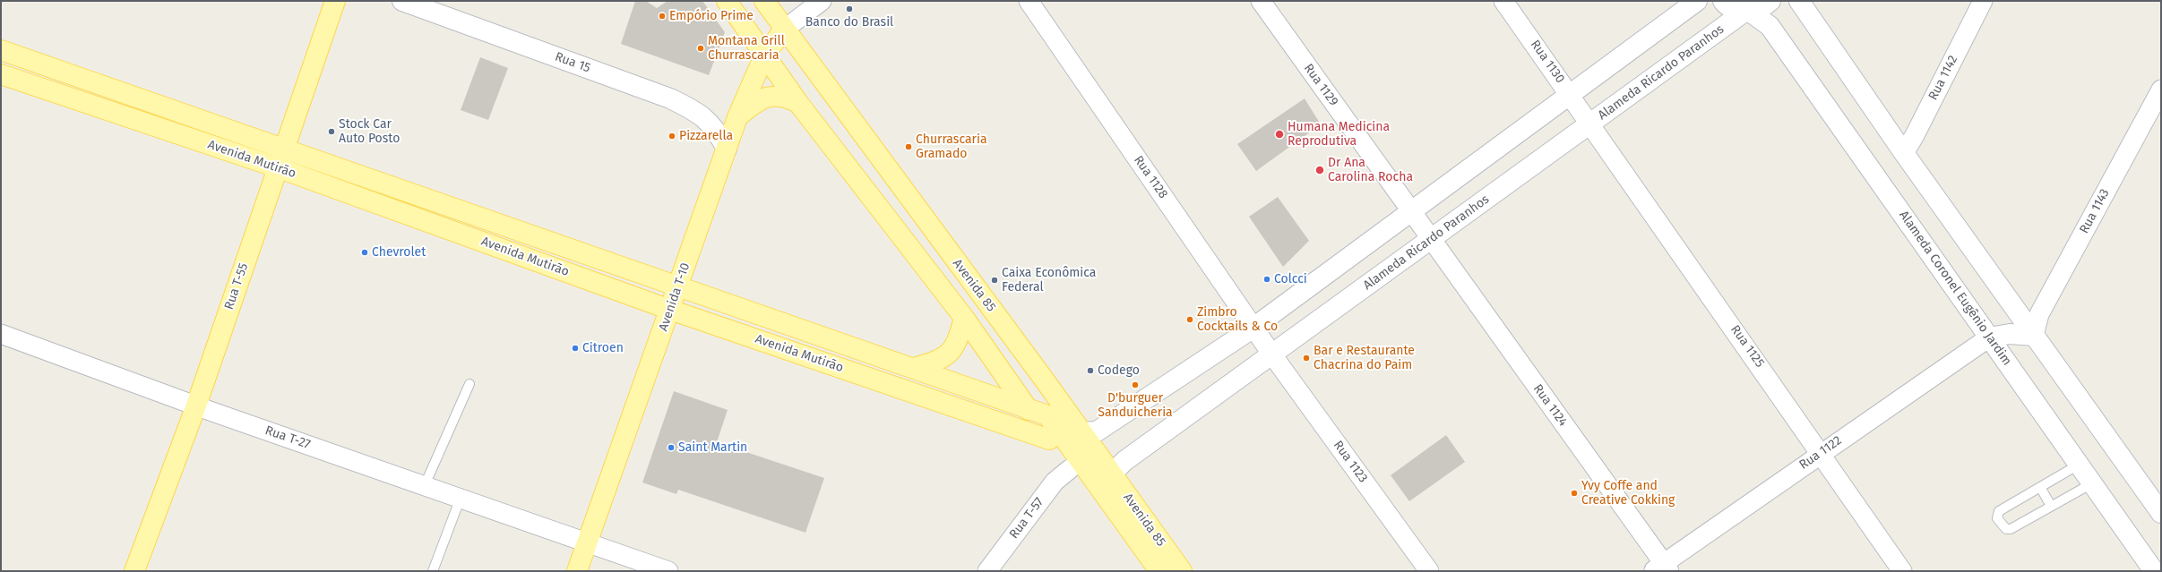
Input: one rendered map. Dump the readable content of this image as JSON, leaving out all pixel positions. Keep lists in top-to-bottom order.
{
  "streets": {
    "main road": [
      "Rua 15",
      "Alameda Ricardo Paranhos",
      "Avenida Mutirão",
      "Avenida 85",
      "Rua T-55",
      "Alameda Coronel Eugênio Jardim",
      "Avenida T-10"
    ],
    "street": [
      "Rua 1130",
      "Rua 1142",
      "Rua 1129",
      "Rua 1128",
      "Rua 1143",
      "Rua 1125",
      "Rua 1124",
      "Rua T-27",
      "Rua 1122",
      "Rua 1123",
      "Rua T-57"
    ]
  },
  "crossings": [
    ["Rua 1130", "Alameda Ricardo Paranhos"],
    ["Rua 1130", "Rua 1125"],
    ["Rua 15", "Avenida T-10"],
    ["Alameda Ricardo Paranhos", "Rua 1129"],
    ["Alameda Ricardo Paranhos", "Rua 1128"],
    ["Alameda Ricardo Paranhos", "Avenida 85"],
    ["Alameda Ricardo Paranhos", "Alameda Coronel Eugênio Jardim"],
    ["Alameda Ricardo Paranhos", "Rua 1125"],
    ["Alameda Ricardo Paranhos", "Rua 1124"],
    ["Alameda Ricardo Paranhos", "Rua 1123"],
    ["Rua 1129", "Rua 1124"],
    ["Avenida Mutirão", "Rua T-55"],
    ["Avenida Mutirão", "Avenida T-10"],
    ["Rua 1128", "Rua 1123"],
    ["Avenida 85", "Avenida T-10"],
    ["Rua T-55", "Rua T-27"],
    ["Alameda Coronel Eugênio Jardim", "Rua 1122"],
    ["Avenida T-10", "Rua T-27"],
    ["Rua 1125", "Rua 1122"],
    ["Rua 1124", "Rua 1122"]
  ],
  "places": [
    "Banco do Brasil",
    "Empório Prime",
    "Montana Grill Churrascaria",
    "Stock Car Auto Posto",
    "Humana Medicina Reprodutiva",
    "Pizzarella",
    "Churrascaria Gramado",
    "Dr Ana Carolina Rocha",
    "Chevrolet",
    "Colcci",
    "Caixa Econômica Federal",
    "Zimbro Cocktails & Co",
    "Citroen",
    "Bar e Restaurante Chacrina do Paim",
    "Codego",
    "D'burguer Sanduicheria",
    "Saint Martin",
    "Yvy Coffe and Creative Cokking"
  ]
}
